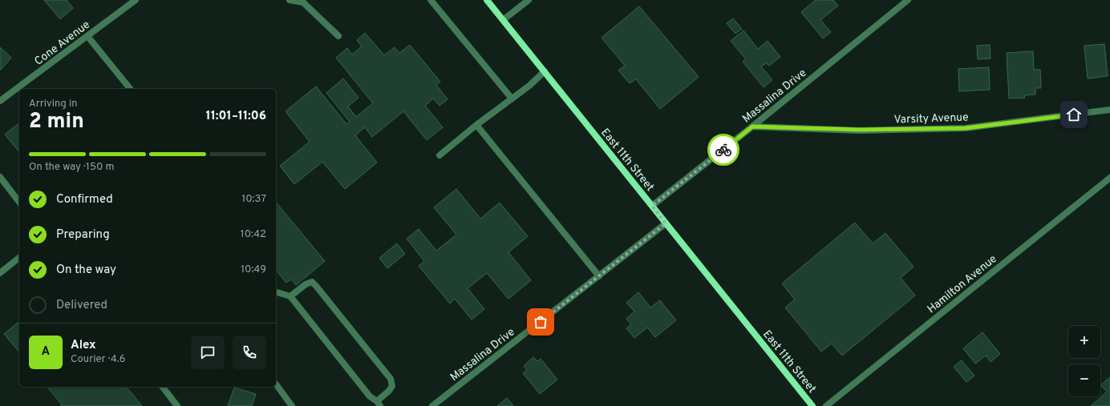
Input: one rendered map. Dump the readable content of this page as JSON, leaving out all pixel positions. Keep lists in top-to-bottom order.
{
  "streets": {
    "main road": ["East 11th Street"],
    "street": [
      "Cone Avenue",
      "Massalina Drive",
      "Varsity Avenue",
      "Hamilton Avenue"
    ]
  },
  "crossings": [
    ["Massalina Drive", "Varsity Avenue"],
    ["Massalina Drive", "East 11th Street"]
  ],
  "page": {
    "heading": ["2 min", "Arriving in", "11:01–11:06"],
    "panel": ["Alex", "Courier · 4.6"],
    "bar": "On the way · 150 m",
    "list": [
      ["Confirmed", "10:37"],
      ["Preparing", "10:42"],
      ["On the way", "10:49"],
      "Delivered"
    ],
    "map_buttons": ["+", "−"],
    "round": "A"
  }
}
